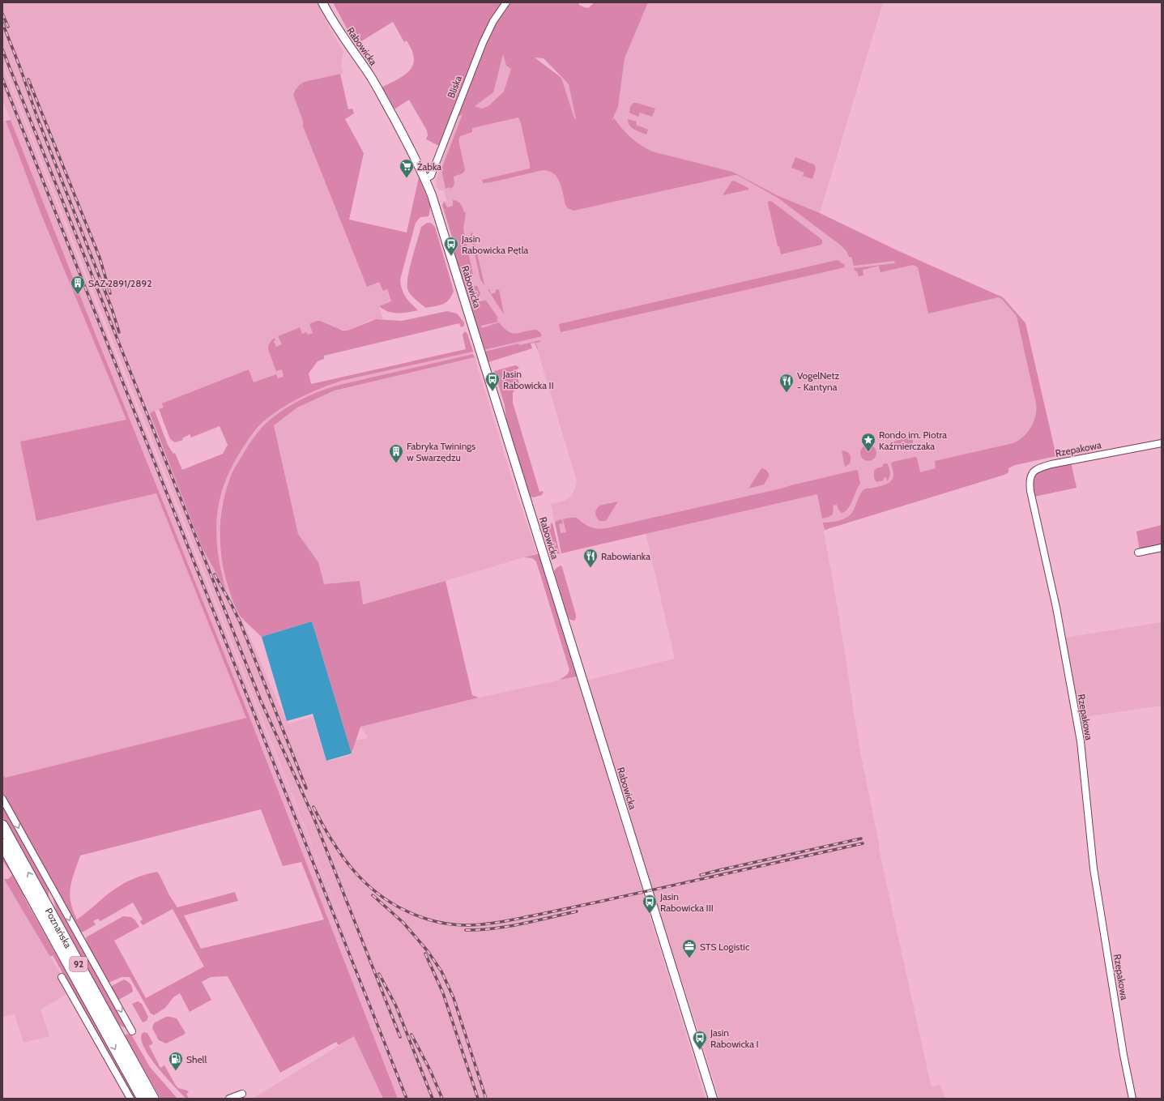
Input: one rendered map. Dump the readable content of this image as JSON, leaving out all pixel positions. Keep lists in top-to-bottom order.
{
  "streets": {
    "main road": ["Poznańska", "92"],
    "street": ["Rabowicka", "Bliska", "Rzepakowa"]
  },
  "crossings": [
    ["Rabowicka", "Bliska"]
  ],
  "places": {
    "supermarket": ["Żabka"],
    "bus stop": [
      "Jasin Rabowicka Pętla",
      "Jasin Rabowicka II",
      "Jasin Rabowicka III",
      "Jasin Rabowicka I"
    ],
    "building": ["SAZ 2891/2892", "Fabryka Twinings w Swarzędzu"],
    "restaurant": ["VogelNetz - Kantyna", "Rabowianka"],
    "place": ["Rondo im. Piotra Kaźmierczaka"],
    "office": ["STS Logistic"],
    "fuel station": ["Shell"]
  }
}
